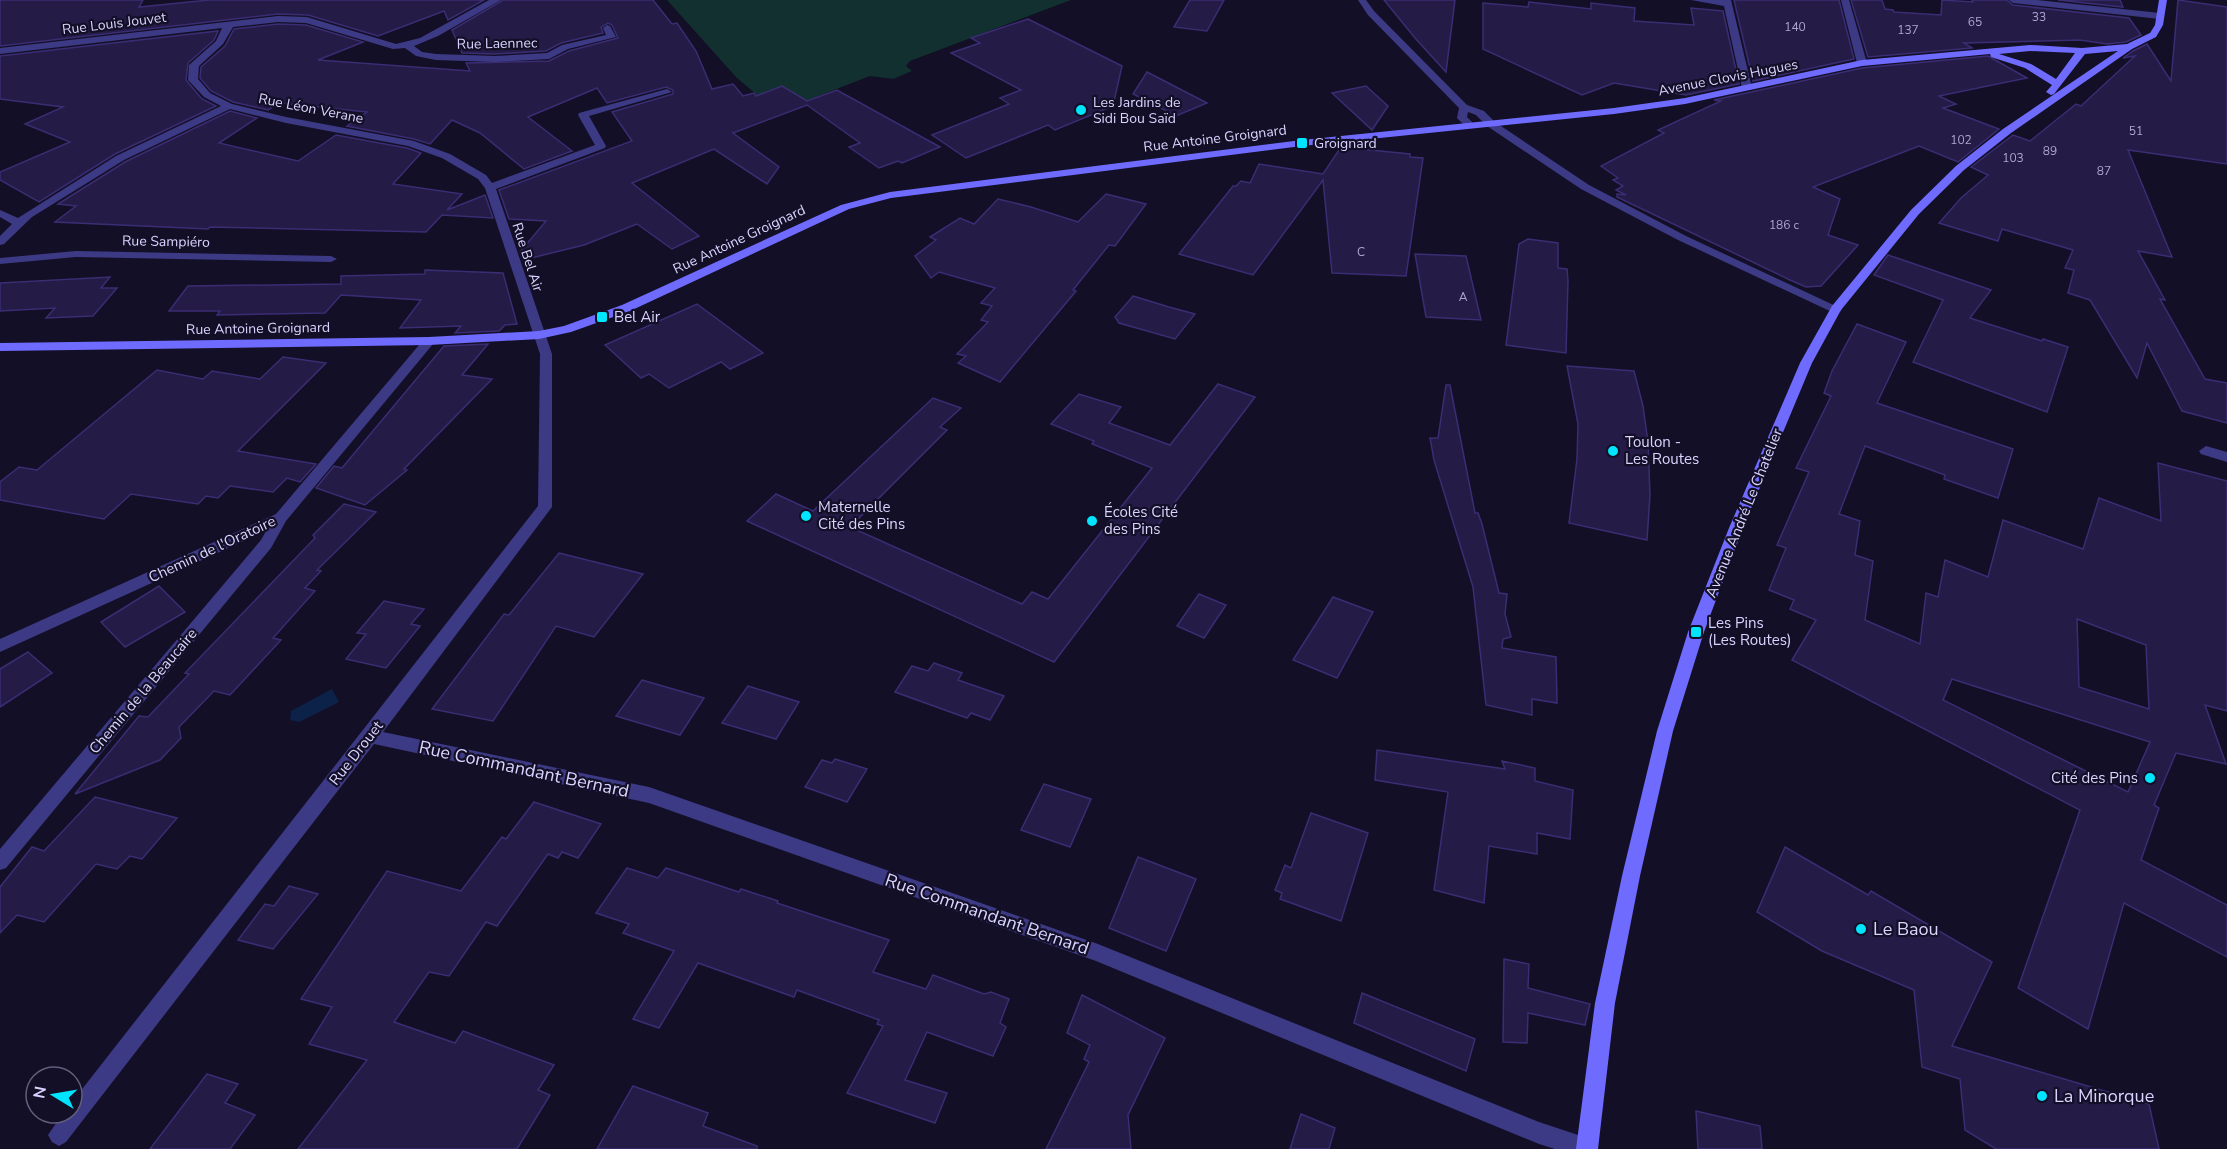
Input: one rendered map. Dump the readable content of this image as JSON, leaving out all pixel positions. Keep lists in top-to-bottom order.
{
  "streets": {
    "main road": ["Avenue Clovis Hugues", "Rue Antoine Groignard", "Avenue André Le Chatelier"],
    "street": [
      "Rue Louis Jouvet",
      "Rue Laennec",
      "Rue Léon Verane",
      "Rue Sampiéro",
      "Rue Bel Air",
      "Chemin de l'Oratoire",
      "Chemin de la Beaucaire",
      "Rue Drouet",
      "Rue Commandant Bernard"
    ]
  },
  "crossings": [
    ["Rue Louis Jouvet", "Rue Laennec"],
    ["Rue Louis Jouvet", "Rue Léon Verane"],
    ["Avenue Clovis Hugues", "Rue Antoine Groignard"],
    ["Avenue Clovis Hugues", "Avenue André Le Chatelier"],
    ["Rue Léon Verane", "Rue Bel Air"],
    ["Rue Antoine Groignard", "Rue Bel Air"],
    ["Rue Antoine Groignard", "Chemin de l'Oratoire"],
    ["Rue Antoine Groignard", "Rue Drouet"],
    ["Rue Bel Air", "Rue Drouet"],
    ["Avenue André Le Chatelier", "Rue Commandant Bernard"],
    ["Chemin de l'Oratoire", "Chemin de la Beaucaire"],
    ["Rue Drouet", "Rue Commandant Bernard"]
  ],
  "places": {
    "other": [
      "Les Jardins de Sidi Bou Saïd",
      "Toulon - Les Routes",
      "Maternelle Cité des Pins",
      "Écoles Cité des Pins",
      "Cité des Pins",
      "Le Baou",
      "La Minorque"
    ],
    "transit": ["Groignard", "Bel Air", "Les Pins (Les Routes)"]
  },
  "house_numbers": [
    "33",
    "65",
    "140",
    "137",
    "51",
    "102",
    "89",
    "103",
    "87",
    "186 c",
    "C",
    "A"
  ],
  "north": "left"
}
